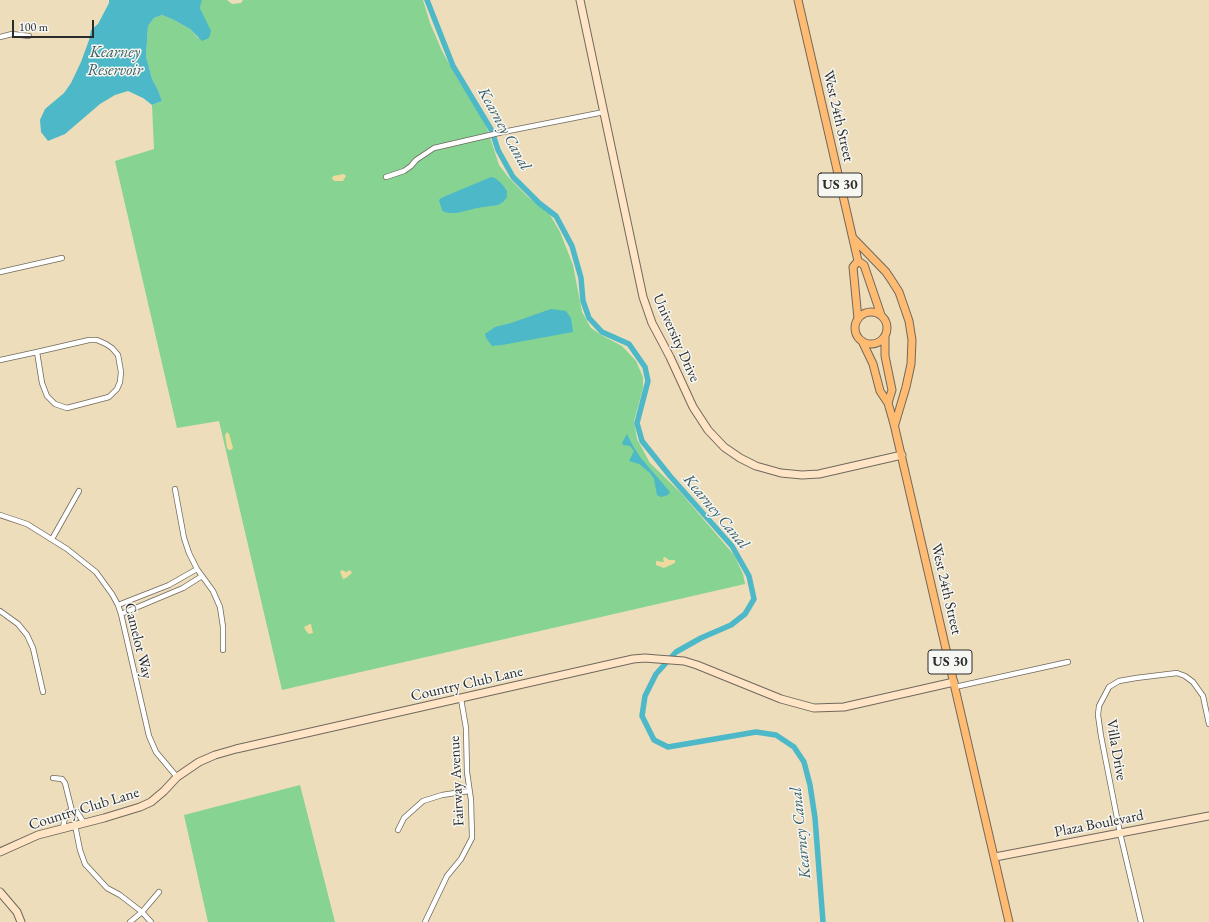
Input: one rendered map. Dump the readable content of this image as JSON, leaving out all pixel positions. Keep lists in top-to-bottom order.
{
  "streets": {
    "main road": ["West 24th Street", "US 30"],
    "street": [
      "University Drive",
      "Camelot Way",
      "Country Club Lane",
      "Villa Drive",
      "Fairway Avenue",
      "Plaza Boulevard"
    ]
  },
  "crossings": [
    ["West 24th Street", "US 30"],
    ["West 24th Street", "University Drive"],
    ["West 24th Street", "Country Club Lane"],
    ["West 24th Street", "Plaza Boulevard"],
    ["Camelot Way", "Country Club Lane"],
    ["Country Club Lane", "Fairway Avenue"],
    ["Villa Drive", "Plaza Boulevard"]
  ],
  "water": ["Kearney Reservoir", "Kearney Canal"],
  "scale_bar": "100 m"
}
